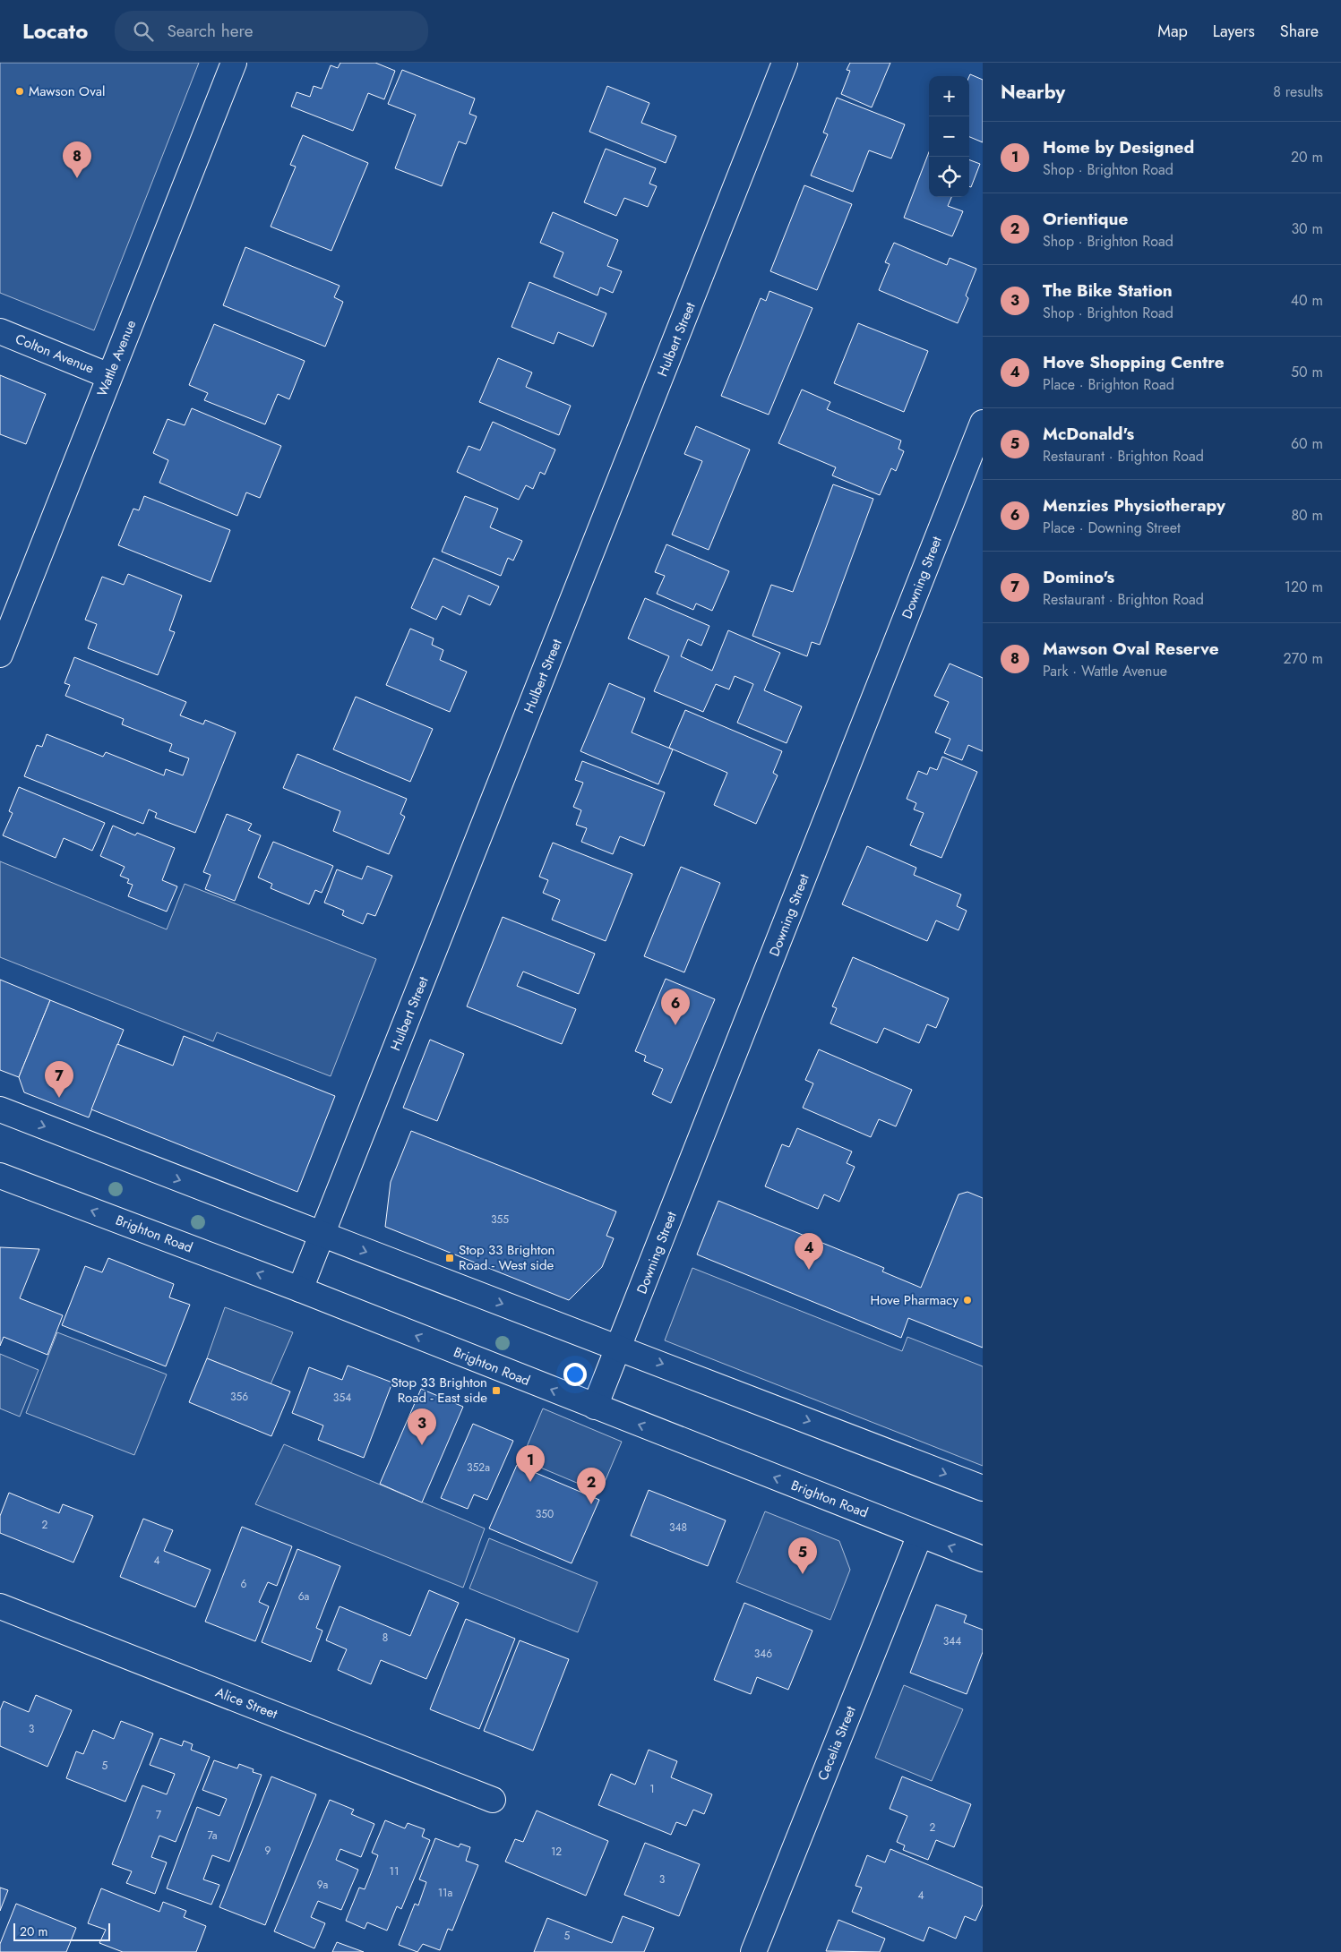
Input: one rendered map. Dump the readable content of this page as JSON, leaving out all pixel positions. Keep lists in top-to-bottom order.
{
  "streets": {
    "street": [
      "Hulbert Street",
      "Colton Avenue",
      "Wattle Avenue",
      "Downing Street",
      "Brighton Road",
      "Alice Street",
      "Cecelia Street"
    ]
  },
  "crossings": [
    ["Hulbert Street", "Brighton Road"],
    ["Colton Avenue", "Wattle Avenue"],
    ["Downing Street", "Brighton Road"],
    ["Brighton Road", "Cecelia Street"]
  ],
  "places": {
    "other": ["Mawson Oval", "Hove Pharmacy"],
    "transit": ["Stop 33 Brighton Road - West side", "Stop 33 Brighton Road - East side"]
  },
  "house_numbers": [
    "355",
    "356",
    "354",
    "352a",
    "350",
    "2",
    "348",
    "4",
    "6",
    "6a",
    "8",
    "344",
    "346",
    "3",
    "5",
    "1",
    "7",
    "2",
    "7a",
    "9",
    "12",
    "11",
    "3",
    "9a",
    "11a",
    "4",
    "5"
  ],
  "scale_bar": "20 m",
  "page": {
    "header": "Locato",
    "search": "Search here",
    "nav": ["Map", "Layers", "Share"],
    "heading": ["Nearby", "8 results"],
    "map_buttons": ["+", "−"],
    "list": [
      {
        "mark": "1",
        "name": "Home by Designed",
        "note": "Shop · Brighton Road",
        "value": "20 m"
      },
      {
        "mark": "2",
        "name": "Orientique",
        "note": "Shop · Brighton Road",
        "value": "30 m"
      },
      {
        "mark": "3",
        "name": "The Bike Station",
        "note": "Shop · Brighton Road",
        "value": "40 m"
      },
      {
        "mark": "4",
        "name": "Hove Shopping Centre",
        "note": "Place · Brighton Road",
        "value": "50 m"
      },
      {
        "mark": "5",
        "name": "McDonald's",
        "note": "Restaurant · Brighton Road",
        "value": "60 m"
      },
      {
        "mark": "6",
        "name": "Menzies Physiotherapy",
        "note": "Place · Downing Street",
        "value": "80 m"
      },
      {
        "mark": "7",
        "name": "Domino's",
        "note": "Restaurant · Brighton Road",
        "value": "120 m"
      },
      {
        "mark": "8",
        "name": "Mawson Oval Reserve",
        "note": "Park · Wattle Avenue",
        "value": "270 m"
      }
    ],
    "pins": [
      "8",
      "6",
      "7",
      "4",
      "3",
      "1",
      "2",
      "5"
    ],
    "scale": "20 m"
  }
}
